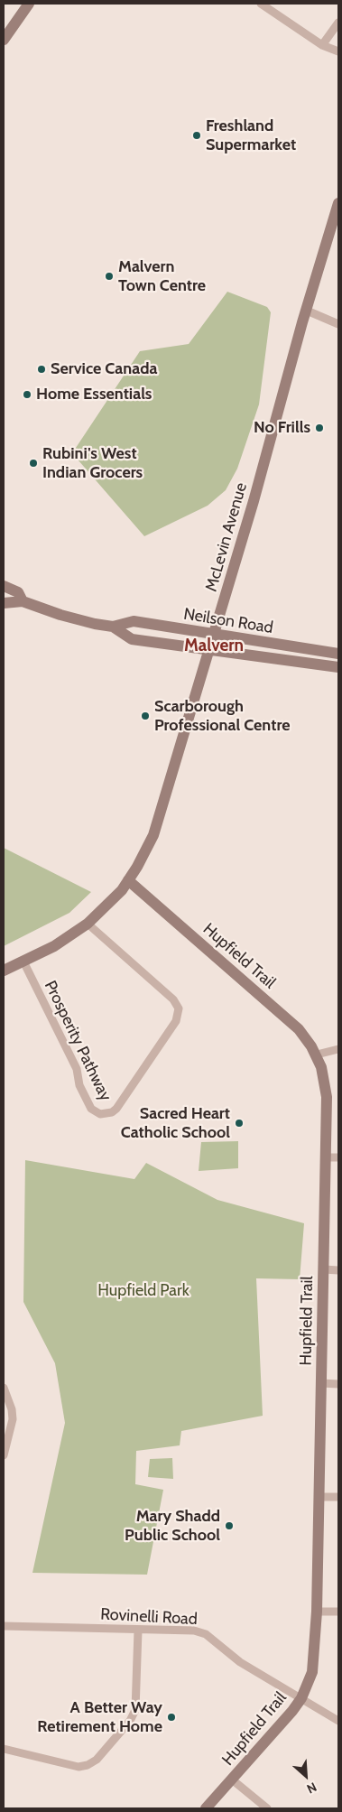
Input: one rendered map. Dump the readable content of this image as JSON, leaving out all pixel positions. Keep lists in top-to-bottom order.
{
  "streets": {
    "street": [
      "McLevin Avenue",
      "Neilson Road",
      "Hupfield Trail",
      "Prosperity Pathway",
      "Rovinelli Road"
    ]
  },
  "crossings": [
    ["McLevin Avenue", "Neilson Road"],
    ["McLevin Avenue", "Hupfield Trail"],
    ["McLevin Avenue", "Prosperity Pathway"],
    ["Hupfield Trail", "Rovinelli Road"]
  ],
  "districts": ["Malvern"],
  "parks": ["Hupfield Park"],
  "places": [
    "Freshland Supermarket",
    "Malvern Town Centre",
    "Service Canada",
    "Home Essentials",
    "No Frills",
    "Rubini's West Indian Grocers",
    "Scarborough Professional Centre",
    "Sacred Heart Catholic School",
    "Mary Shadd Public School",
    "A Better Way Retirement Home"
  ],
  "north": "bottom right"
}
